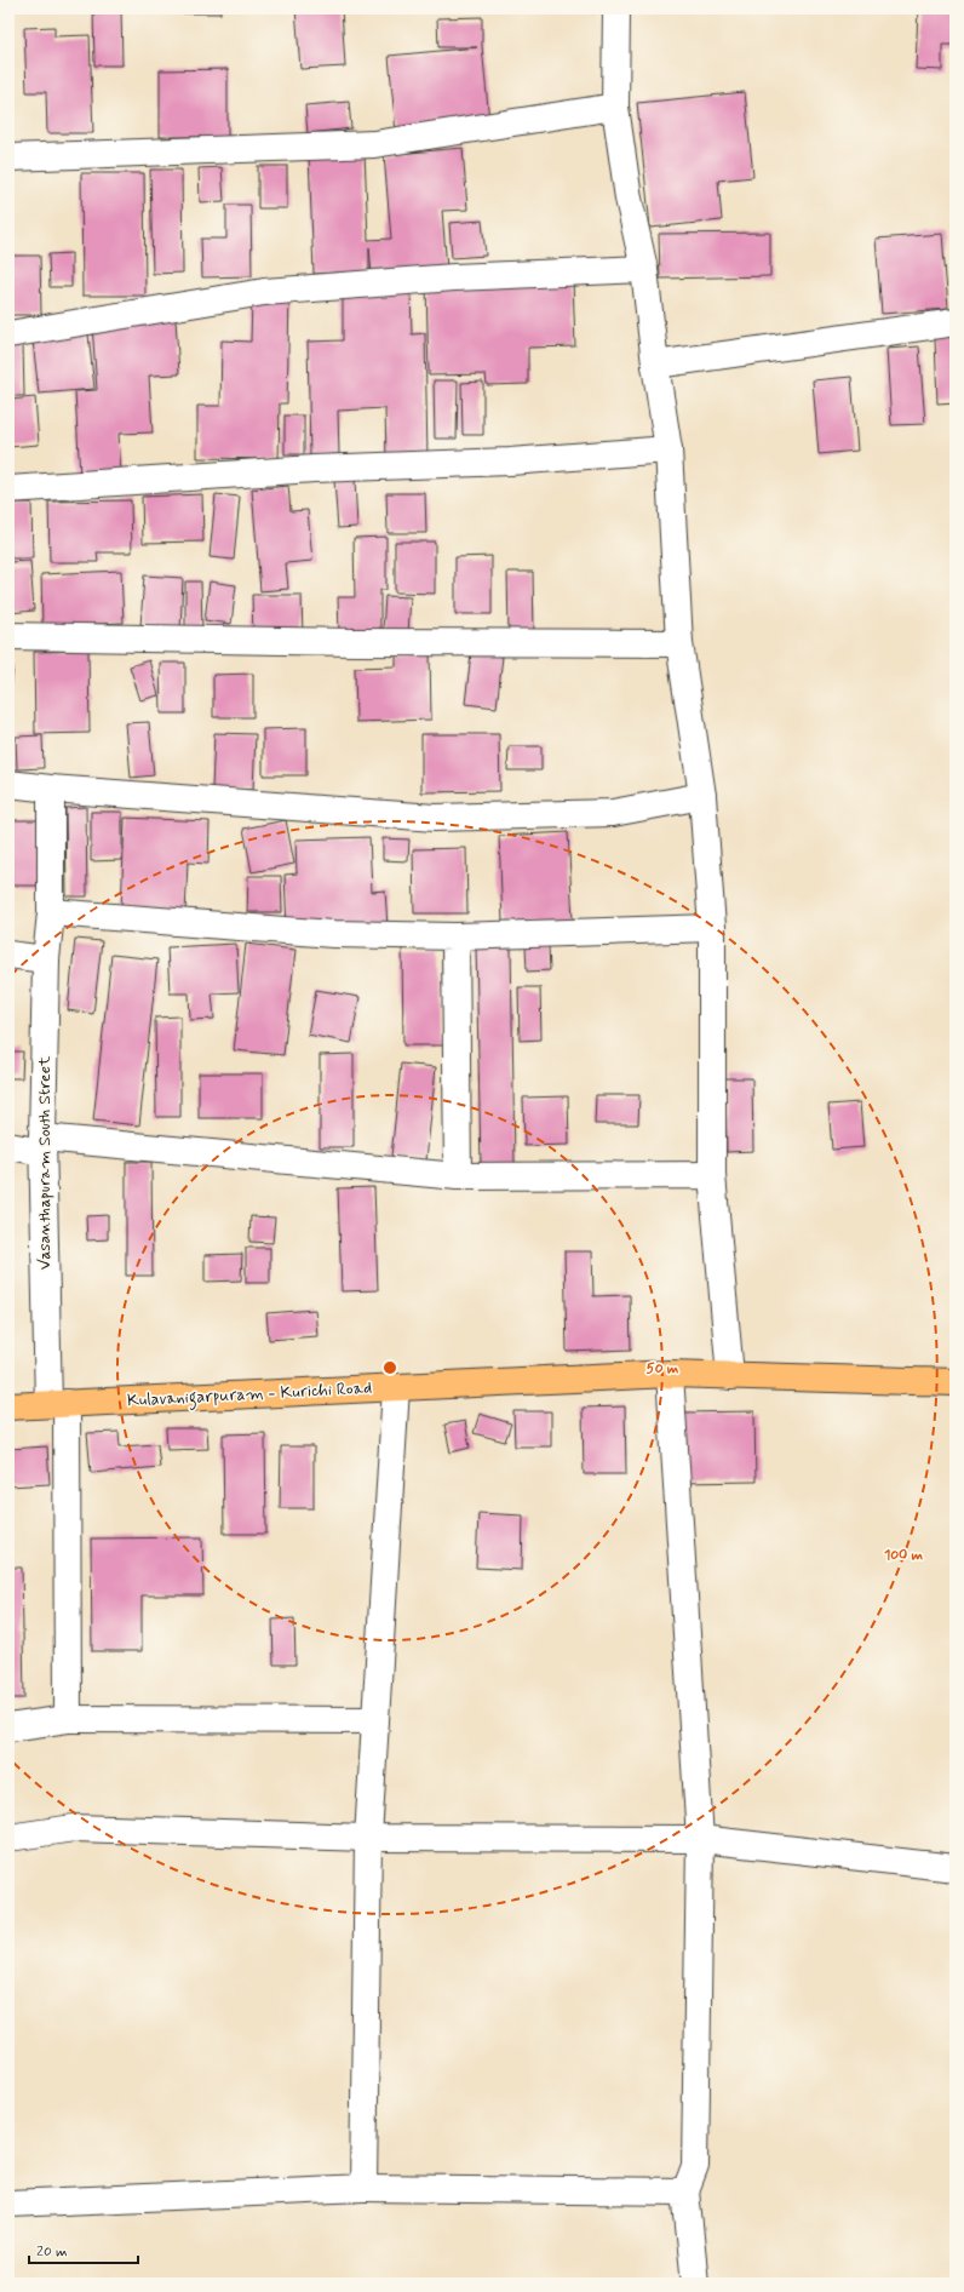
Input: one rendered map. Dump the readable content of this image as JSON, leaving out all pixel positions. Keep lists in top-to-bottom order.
{
  "streets": {
    "main road": ["Kulavanigarpuram - Kurichi Road"],
    "street": ["Vasanthapuram South Street"]
  },
  "crossings": [
    ["Vasanthapuram South Street", "Kulavanigarpuram - Kurichi Road"]
  ],
  "scale_bar": "20 m",
  "rings": ["50 m", "100 m"]
}
